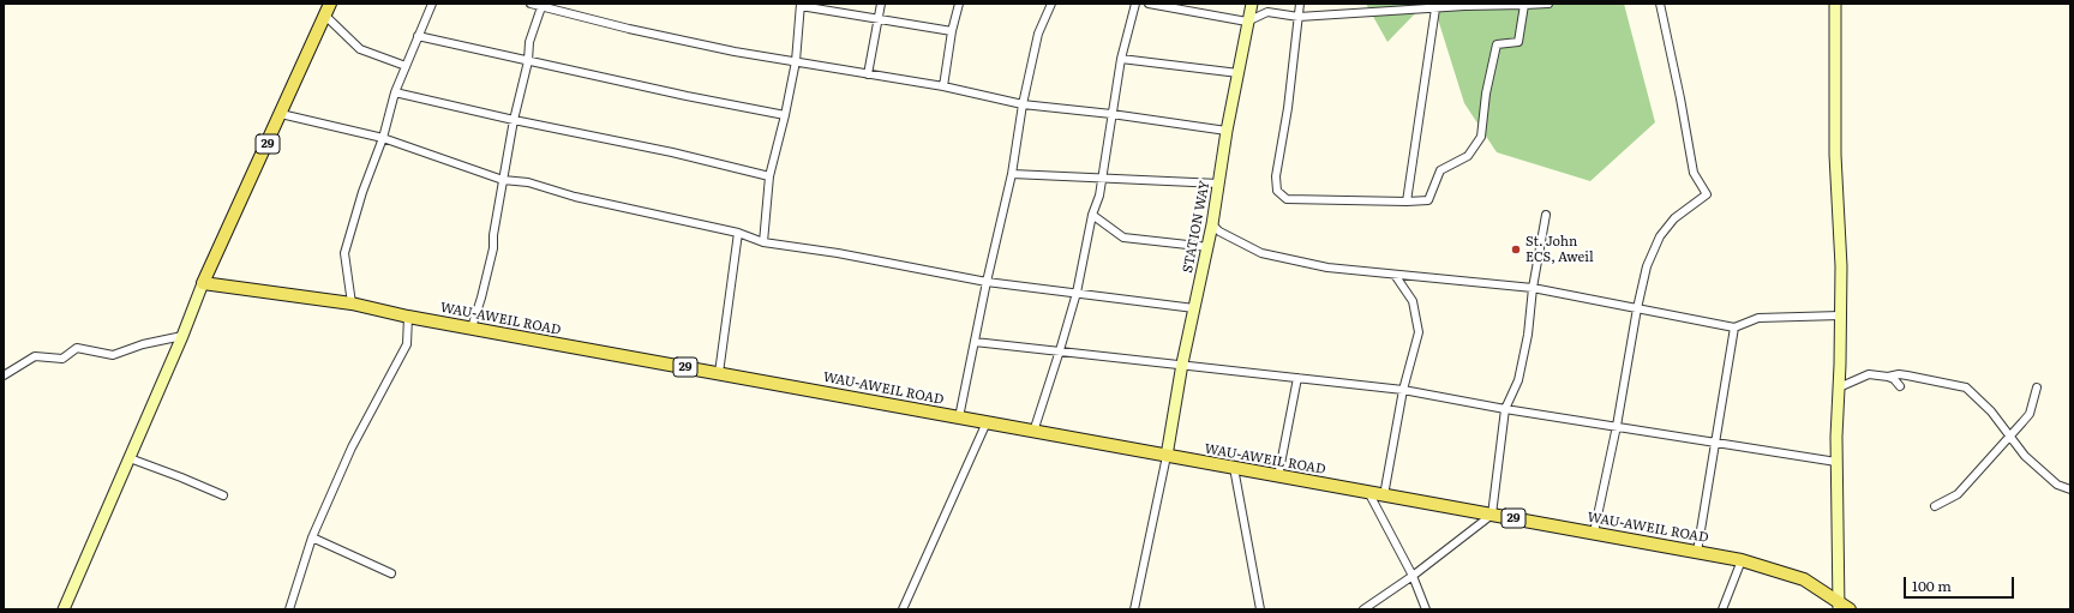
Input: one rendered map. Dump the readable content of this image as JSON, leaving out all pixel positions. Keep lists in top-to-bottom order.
{
  "streets": {
    "main road": ["29", "WAU-AWEIL ROAD"],
    "street": ["STATION WAY"]
  },
  "crossings": [
    ["29", "WAU-AWEIL ROAD"],
    ["STATION WAY", "WAU-AWEIL ROAD"]
  ],
  "places": ["St. John ECS, Aweil"],
  "scale_bar": "100 m"
}
